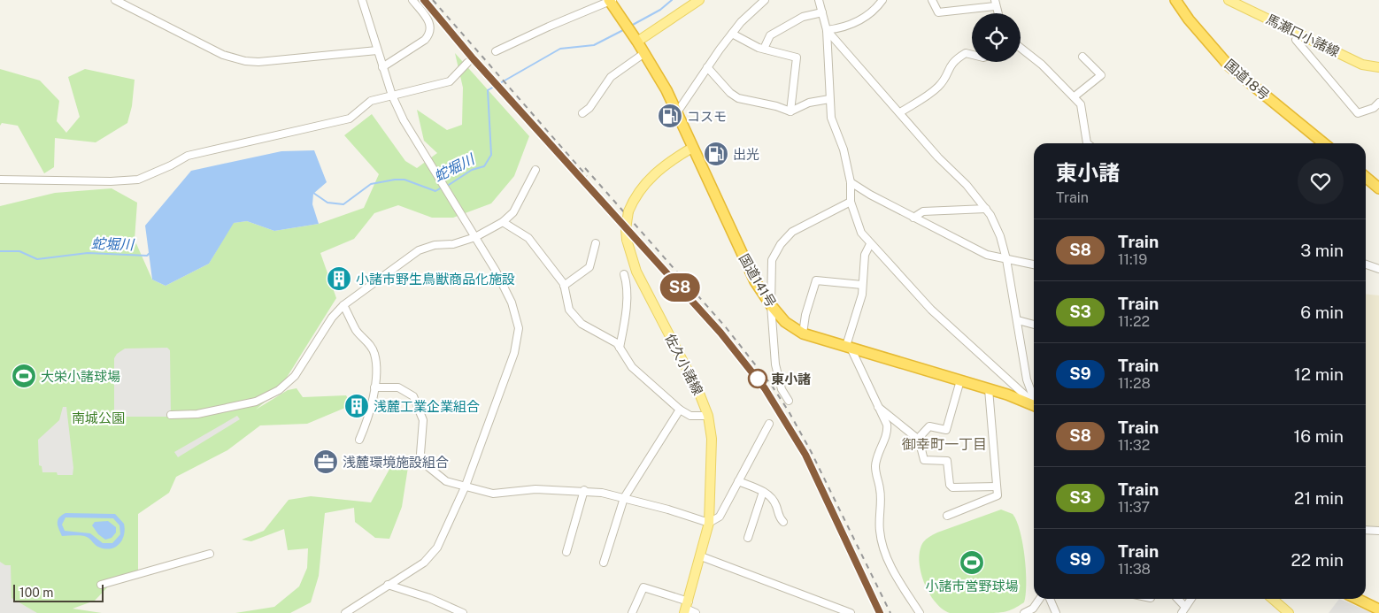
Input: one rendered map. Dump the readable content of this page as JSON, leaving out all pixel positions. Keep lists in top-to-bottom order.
{
  "streets": {
    "highway": ["国道18号", "国道141号"],
    "main road": ["馬瀬口小諸線", "佐久小諸線"]
  },
  "crossings": [
    ["国道141号", "佐久小諸線"]
  ],
  "districts": ["御幸町一丁目"],
  "water": ["蛇堀川"],
  "parks": ["南城公園"],
  "places": {
    "fuel station": ["コスモ", "出光"],
    "building": ["小諸市野生鳥獣商品化施設", "浅麓工業企業組合"],
    "sports": ["大栄小諸球場", "小諸市営野球場"],
    "other": ["東小諸"],
    "office": ["浅麓環境施設組合"]
  },
  "scale_bar": "100 m",
  "page": {
    "on_map": "S8",
    "heading": ["東小諸", "Train"],
    "list": [
      {
        "mark": "S8",
        "name": "Train",
        "note": "11:19",
        "value": "3 min"
      },
      {
        "mark": "S3",
        "name": "Train",
        "note": "11:22",
        "value": "6 min"
      },
      {
        "mark": "S9",
        "name": "Train",
        "note": "11:28",
        "value": "12 min"
      },
      {
        "mark": "S8",
        "name": "Train",
        "note": "11:32",
        "value": "16 min"
      },
      {
        "mark": "S3",
        "name": "Train",
        "note": "11:37",
        "value": "21 min"
      },
      {
        "mark": "S9",
        "name": "Train",
        "note": "11:38",
        "value": "22 min"
      }
    ],
    "scale": "100 m"
  }
}
